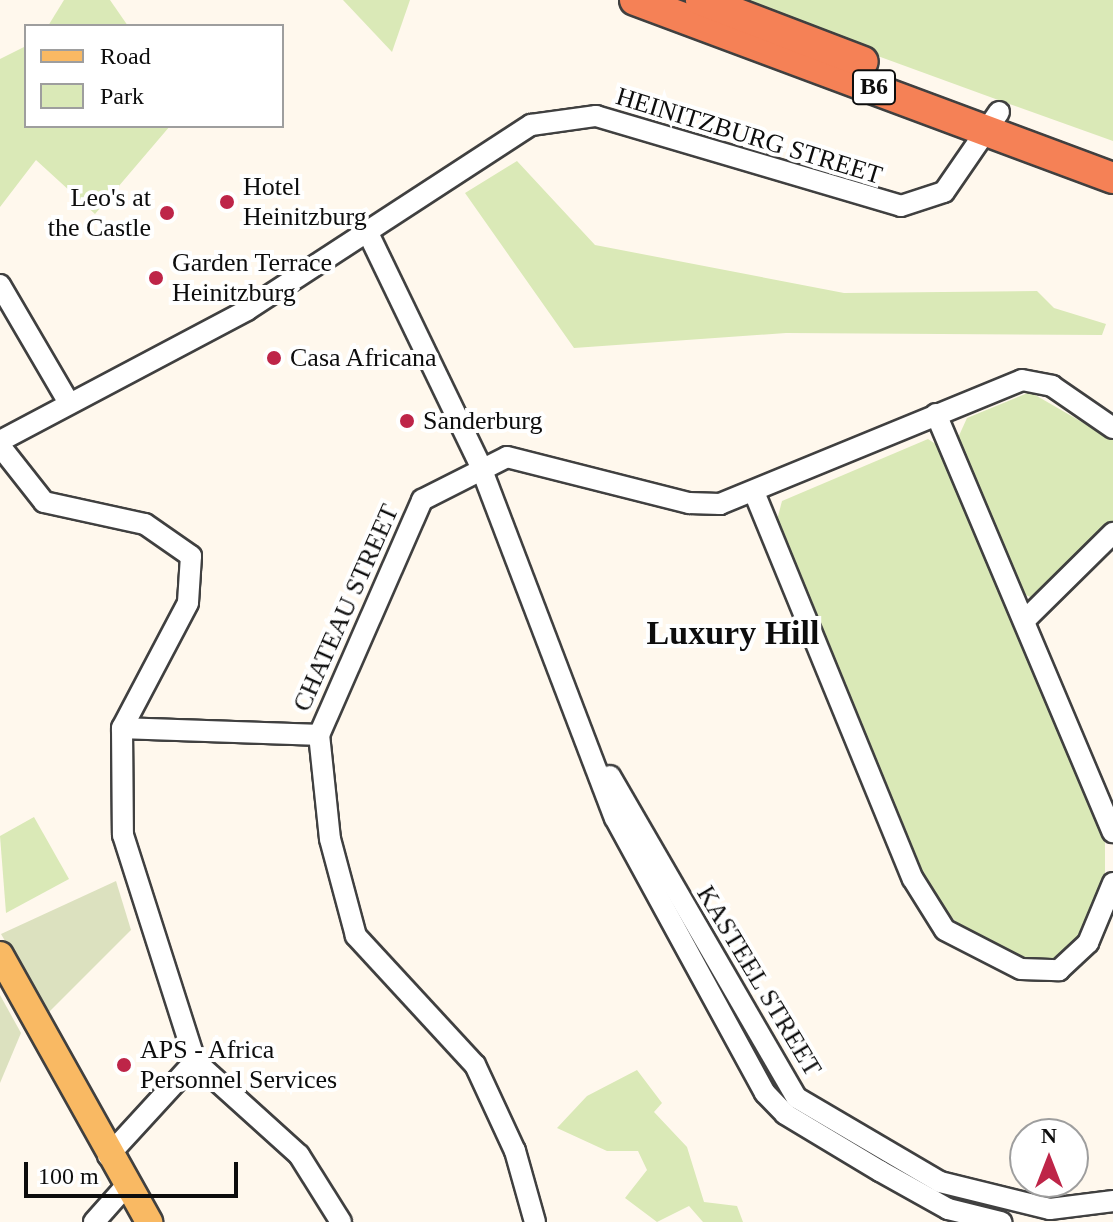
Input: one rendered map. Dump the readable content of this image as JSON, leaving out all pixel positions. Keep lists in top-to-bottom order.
{
  "streets": {
    "highway": ["B6"],
    "street": ["HEINITZBURG STREET", "CHATEAU STREET", "KASTEEL STREET"]
  },
  "crossings": [
    ["B6", "HEINITZBURG STREET"],
    ["HEINITZBURG STREET", "KASTEEL STREET"],
    ["CHATEAU STREET", "KASTEEL STREET"]
  ],
  "districts": ["Luxury Hill"],
  "places": [
    "Hotel Heinitzburg",
    "Leo's at the Castle",
    "Garden Terrace Heinitzburg",
    "Casa Africana",
    "Sanderburg",
    "APS - Africa Personnel Services"
  ],
  "legend": ["Road", "Park"],
  "scale_bar": "100 m",
  "north": "top"
}
